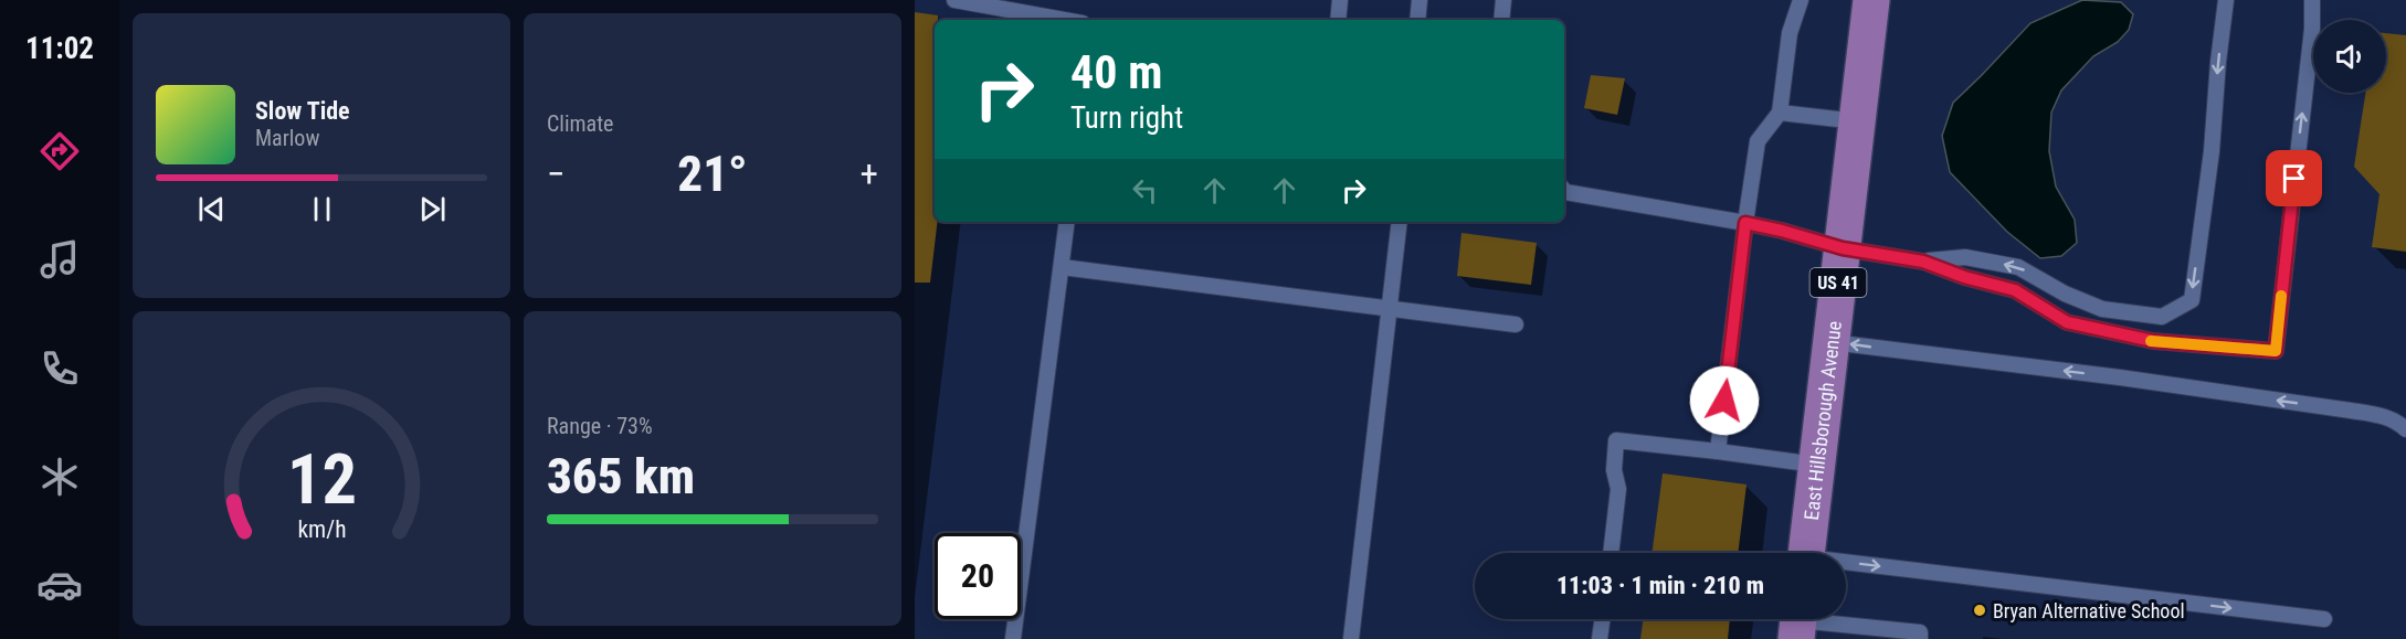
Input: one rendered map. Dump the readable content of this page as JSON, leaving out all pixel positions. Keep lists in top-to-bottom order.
{
  "streets": {
    "main road": ["US 41", "East Hillsborough Avenue"]
  },
  "places": ["Bryan Alternative School"],
  "page": {
    "tabs": "11:02",
    "tile": [
      "Climate",
      ["Range · 73%", "365 km"]
    ],
    "turn": ["40 m", "Turn right"],
    "song": ["Slow Tide", "Marlow"],
    "heat": ["−", "21°", "+"],
    "limit": "20",
    "trip": "11:03 · 1 min · 210 m",
    "gauge": ["12", "km/h"]
  }
}
